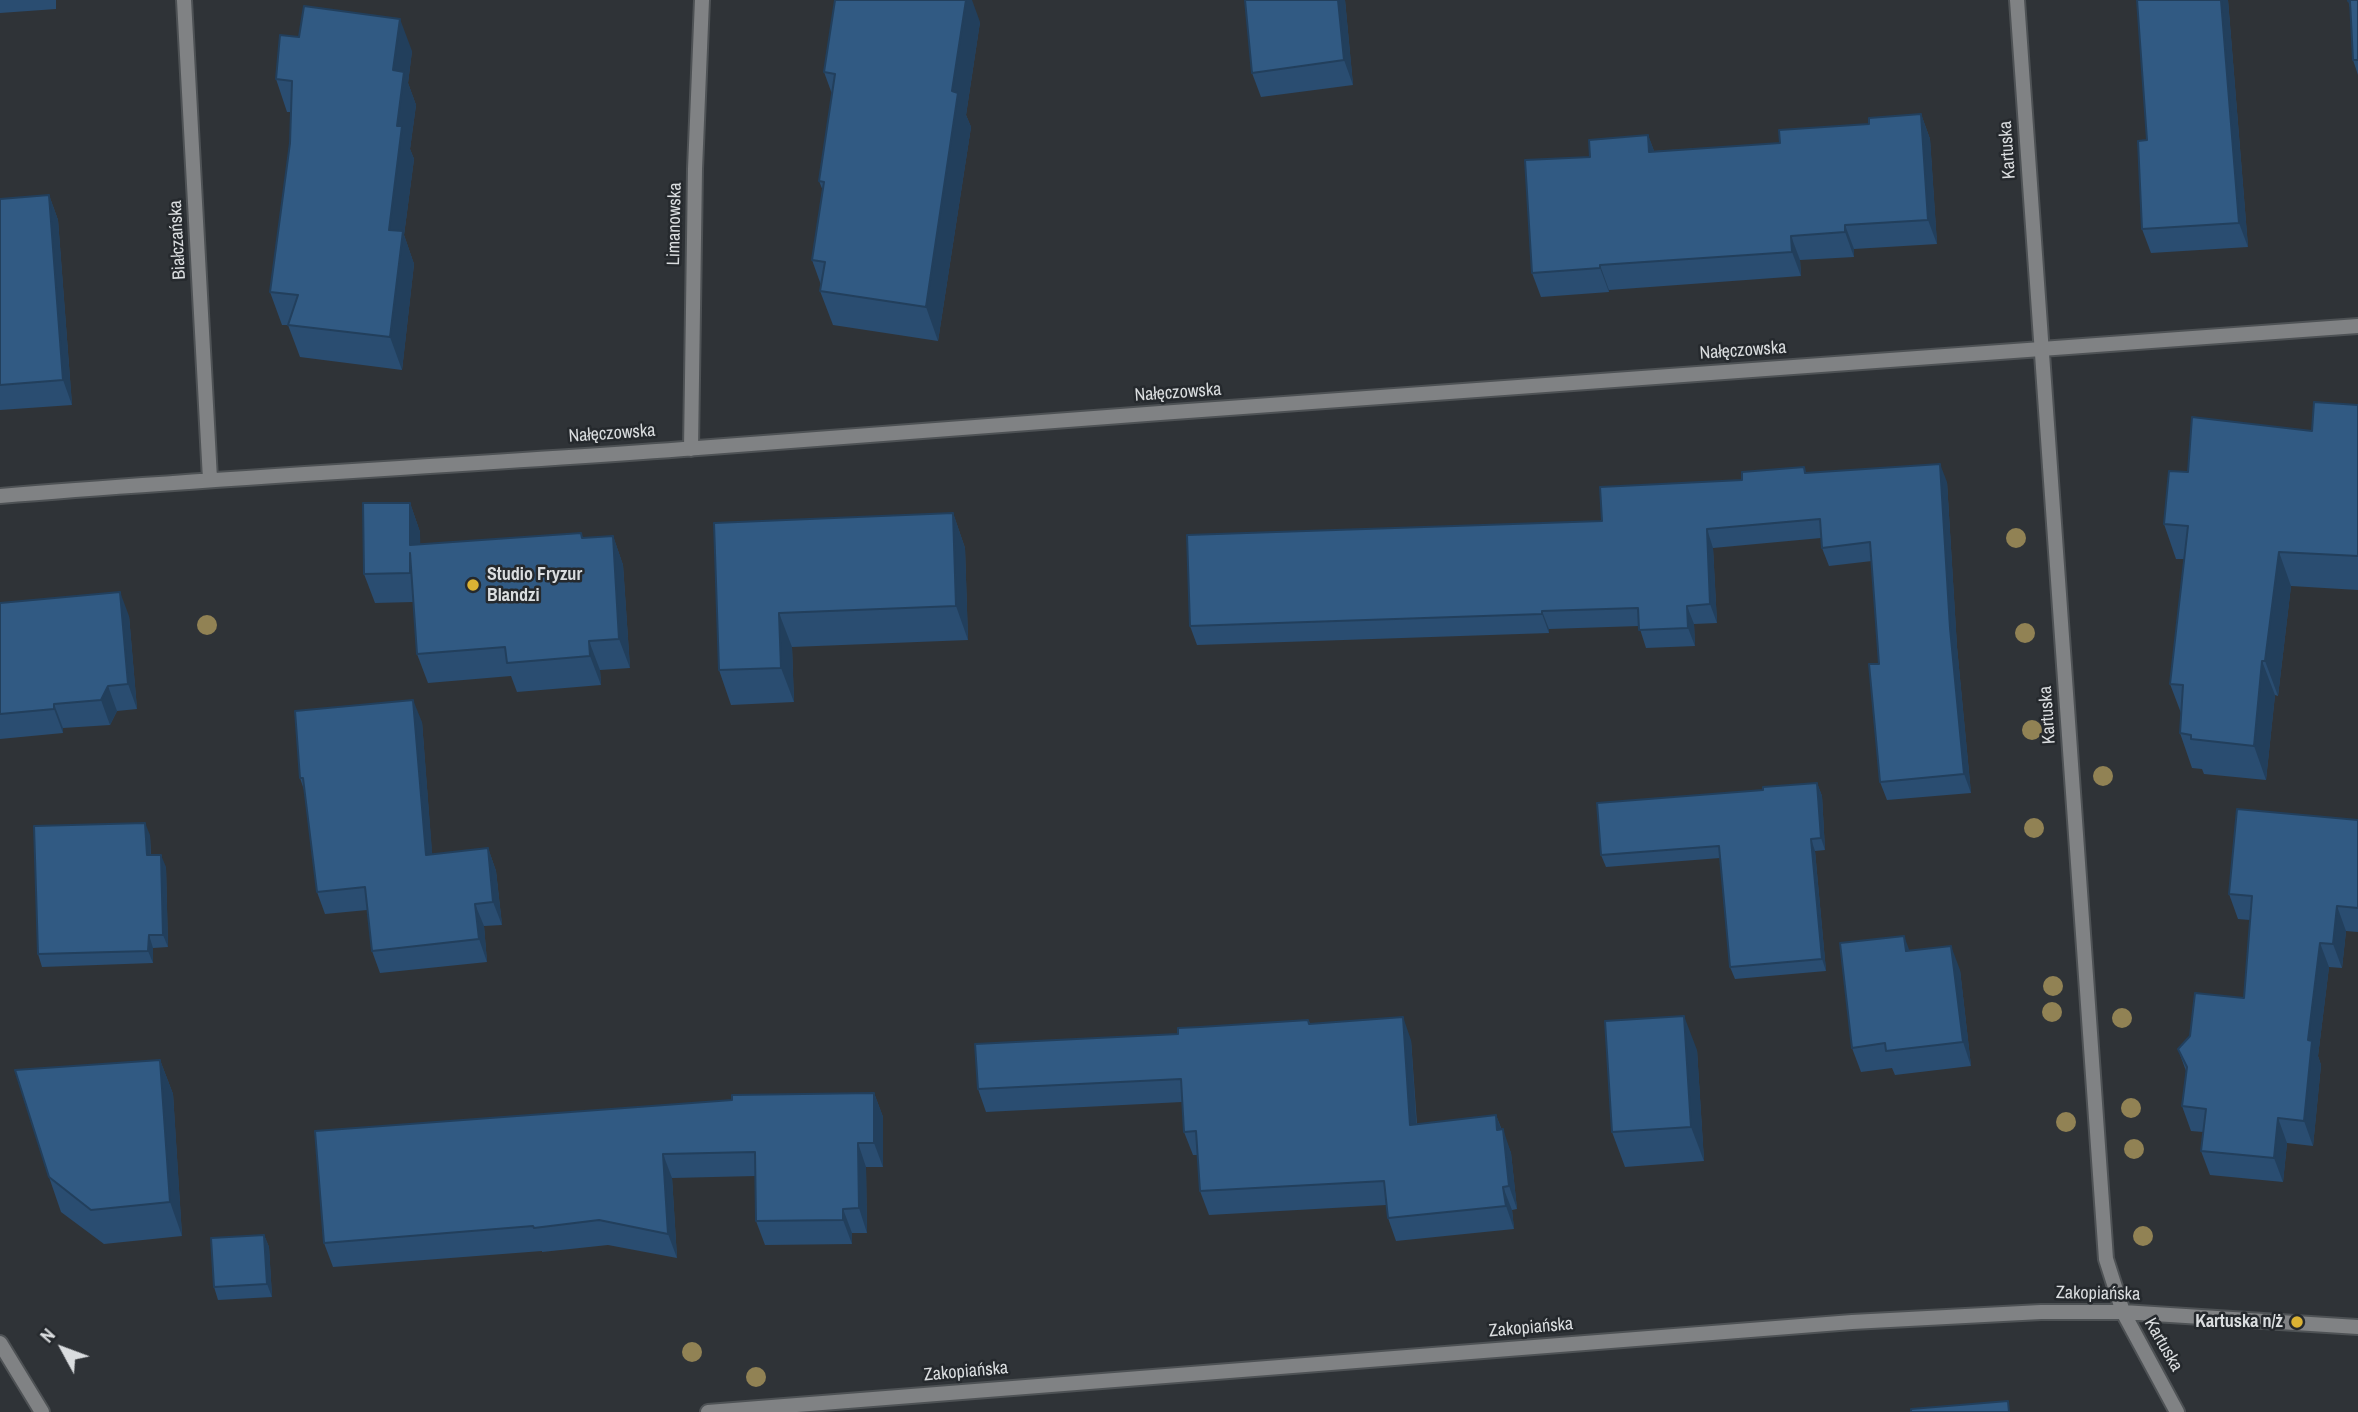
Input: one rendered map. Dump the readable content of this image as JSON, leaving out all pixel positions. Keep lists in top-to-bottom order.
{
  "streets": {
    "street": [
      "Kartuska",
      "Limanowska",
      "Białczańska",
      "Nałęczowska",
      "Zakopiańska"
    ]
  },
  "crossings": [
    ["Kartuska", "Nałęczowska"],
    ["Kartuska", "Zakopiańska"],
    ["Limanowska", "Nałęczowska"],
    ["Białczańska", "Nałęczowska"]
  ],
  "places": ["Studio Fryzur Blandzi", "Kartuska n/ż"],
  "north": "top left"
}
